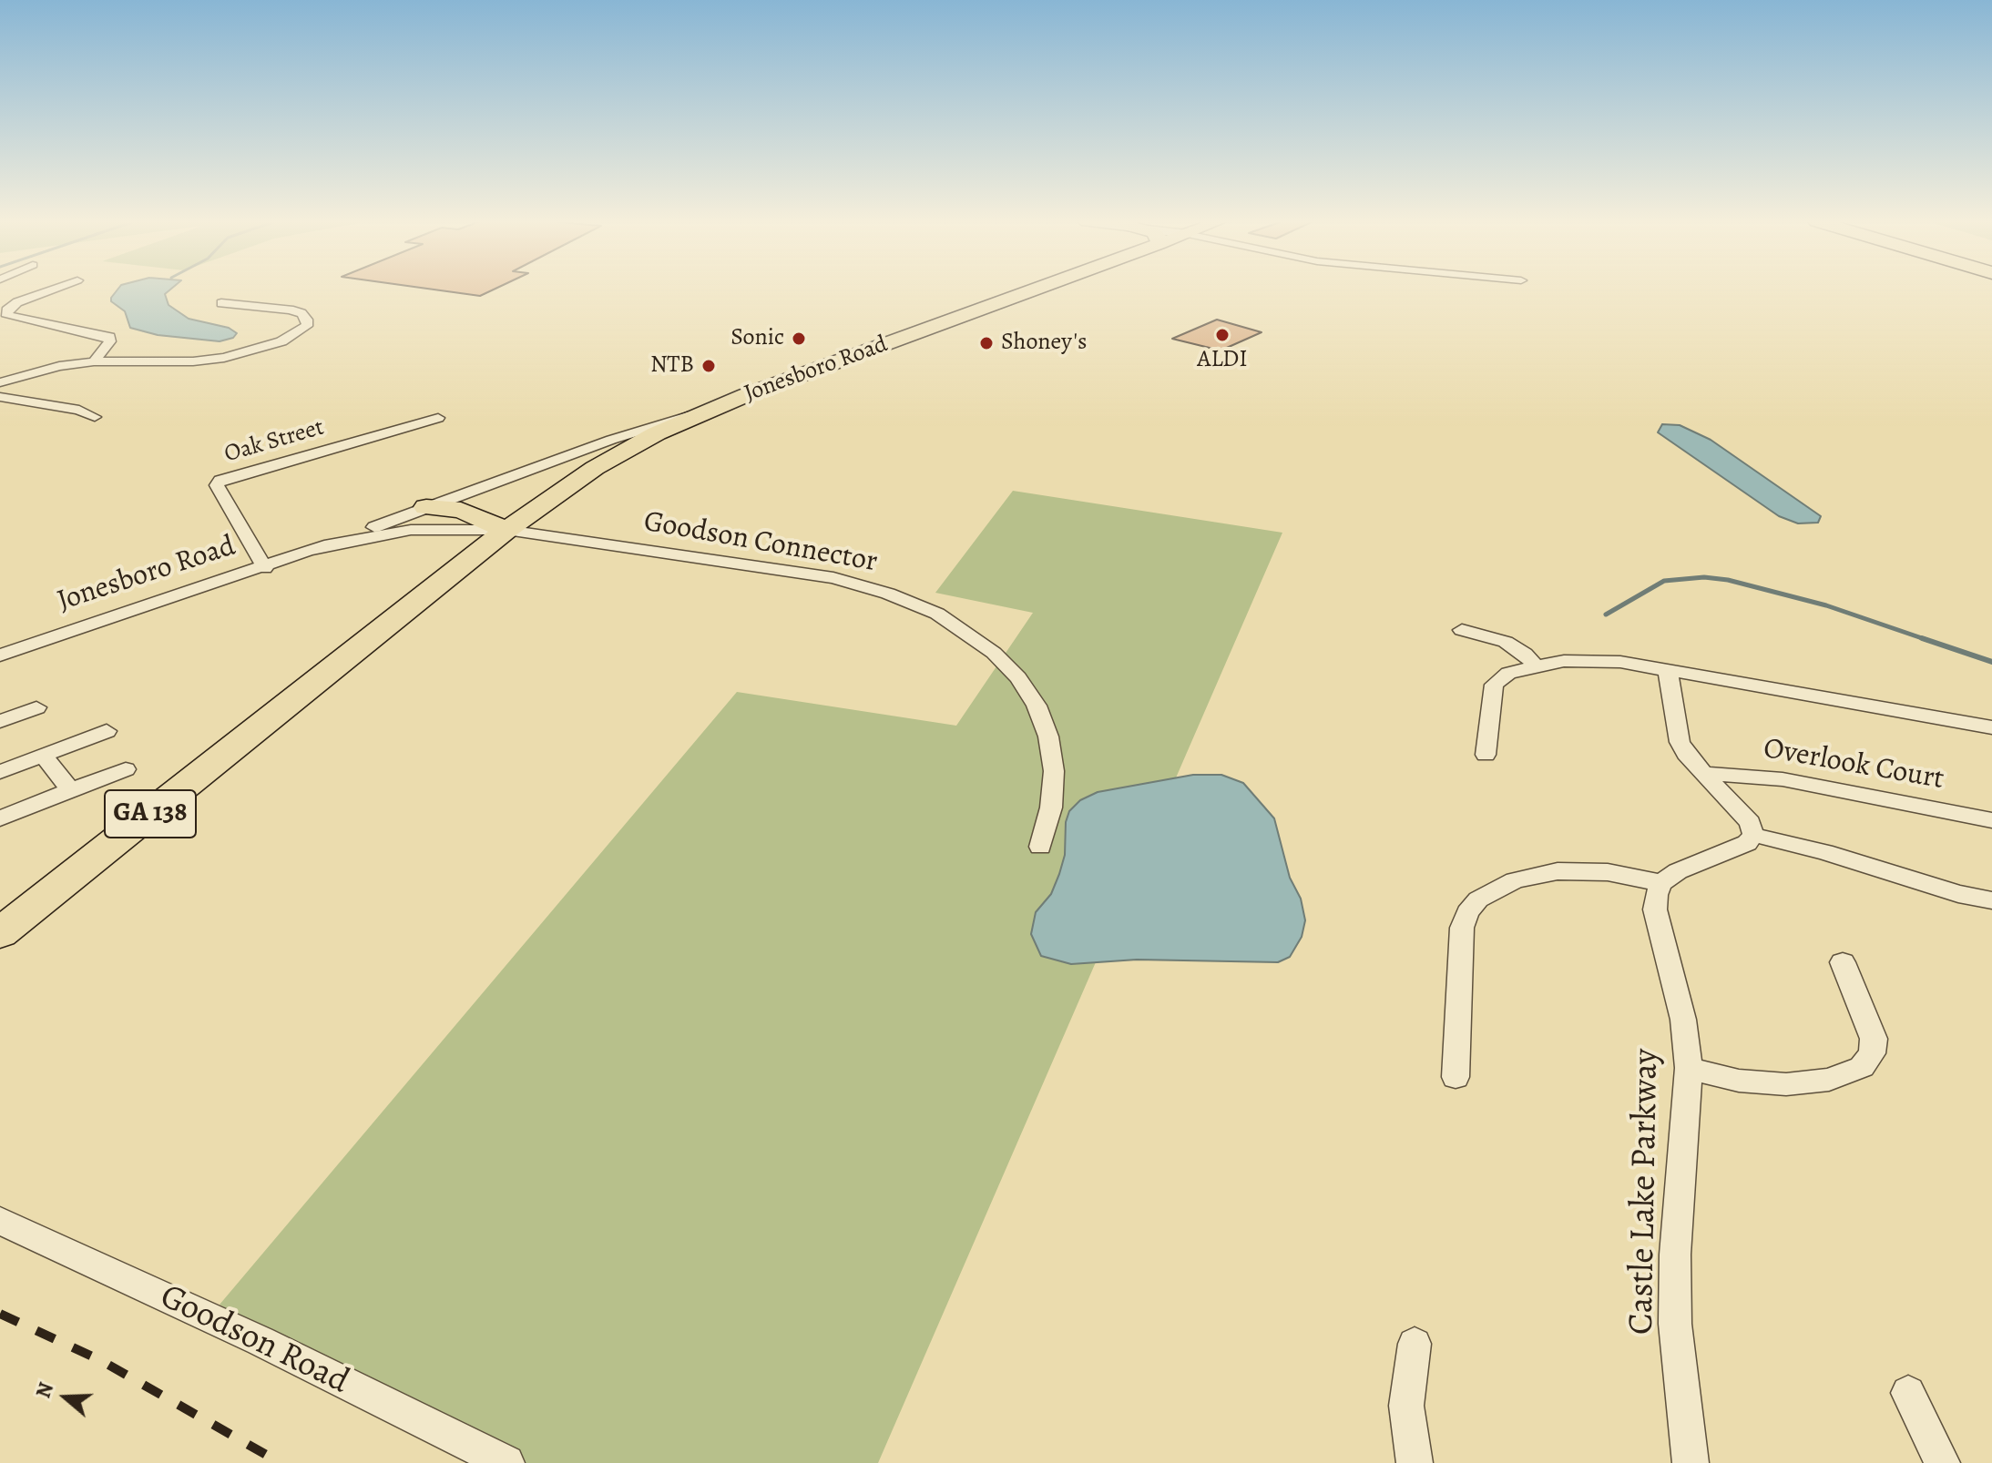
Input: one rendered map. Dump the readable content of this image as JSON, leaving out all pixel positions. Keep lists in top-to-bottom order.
{
  "streets": {
    "main road": ["Jonesboro Road", "GA 138"],
    "street": [
      "Oak Street",
      "Goodson Connector",
      "Overlook Court",
      "Castle Lake Parkway",
      "Goodson Road"
    ]
  },
  "crossings": [
    ["Jonesboro Road", "Oak Street"],
    ["Jonesboro Road", "Goodson Connector"],
    ["Jonesboro Road", "GA 138"],
    ["Goodson Connector", "GA 138"]
  ],
  "places": [
    "ALDI",
    "Sonic",
    "Shoney's",
    "NTB"
  ],
  "north": "left"
}
